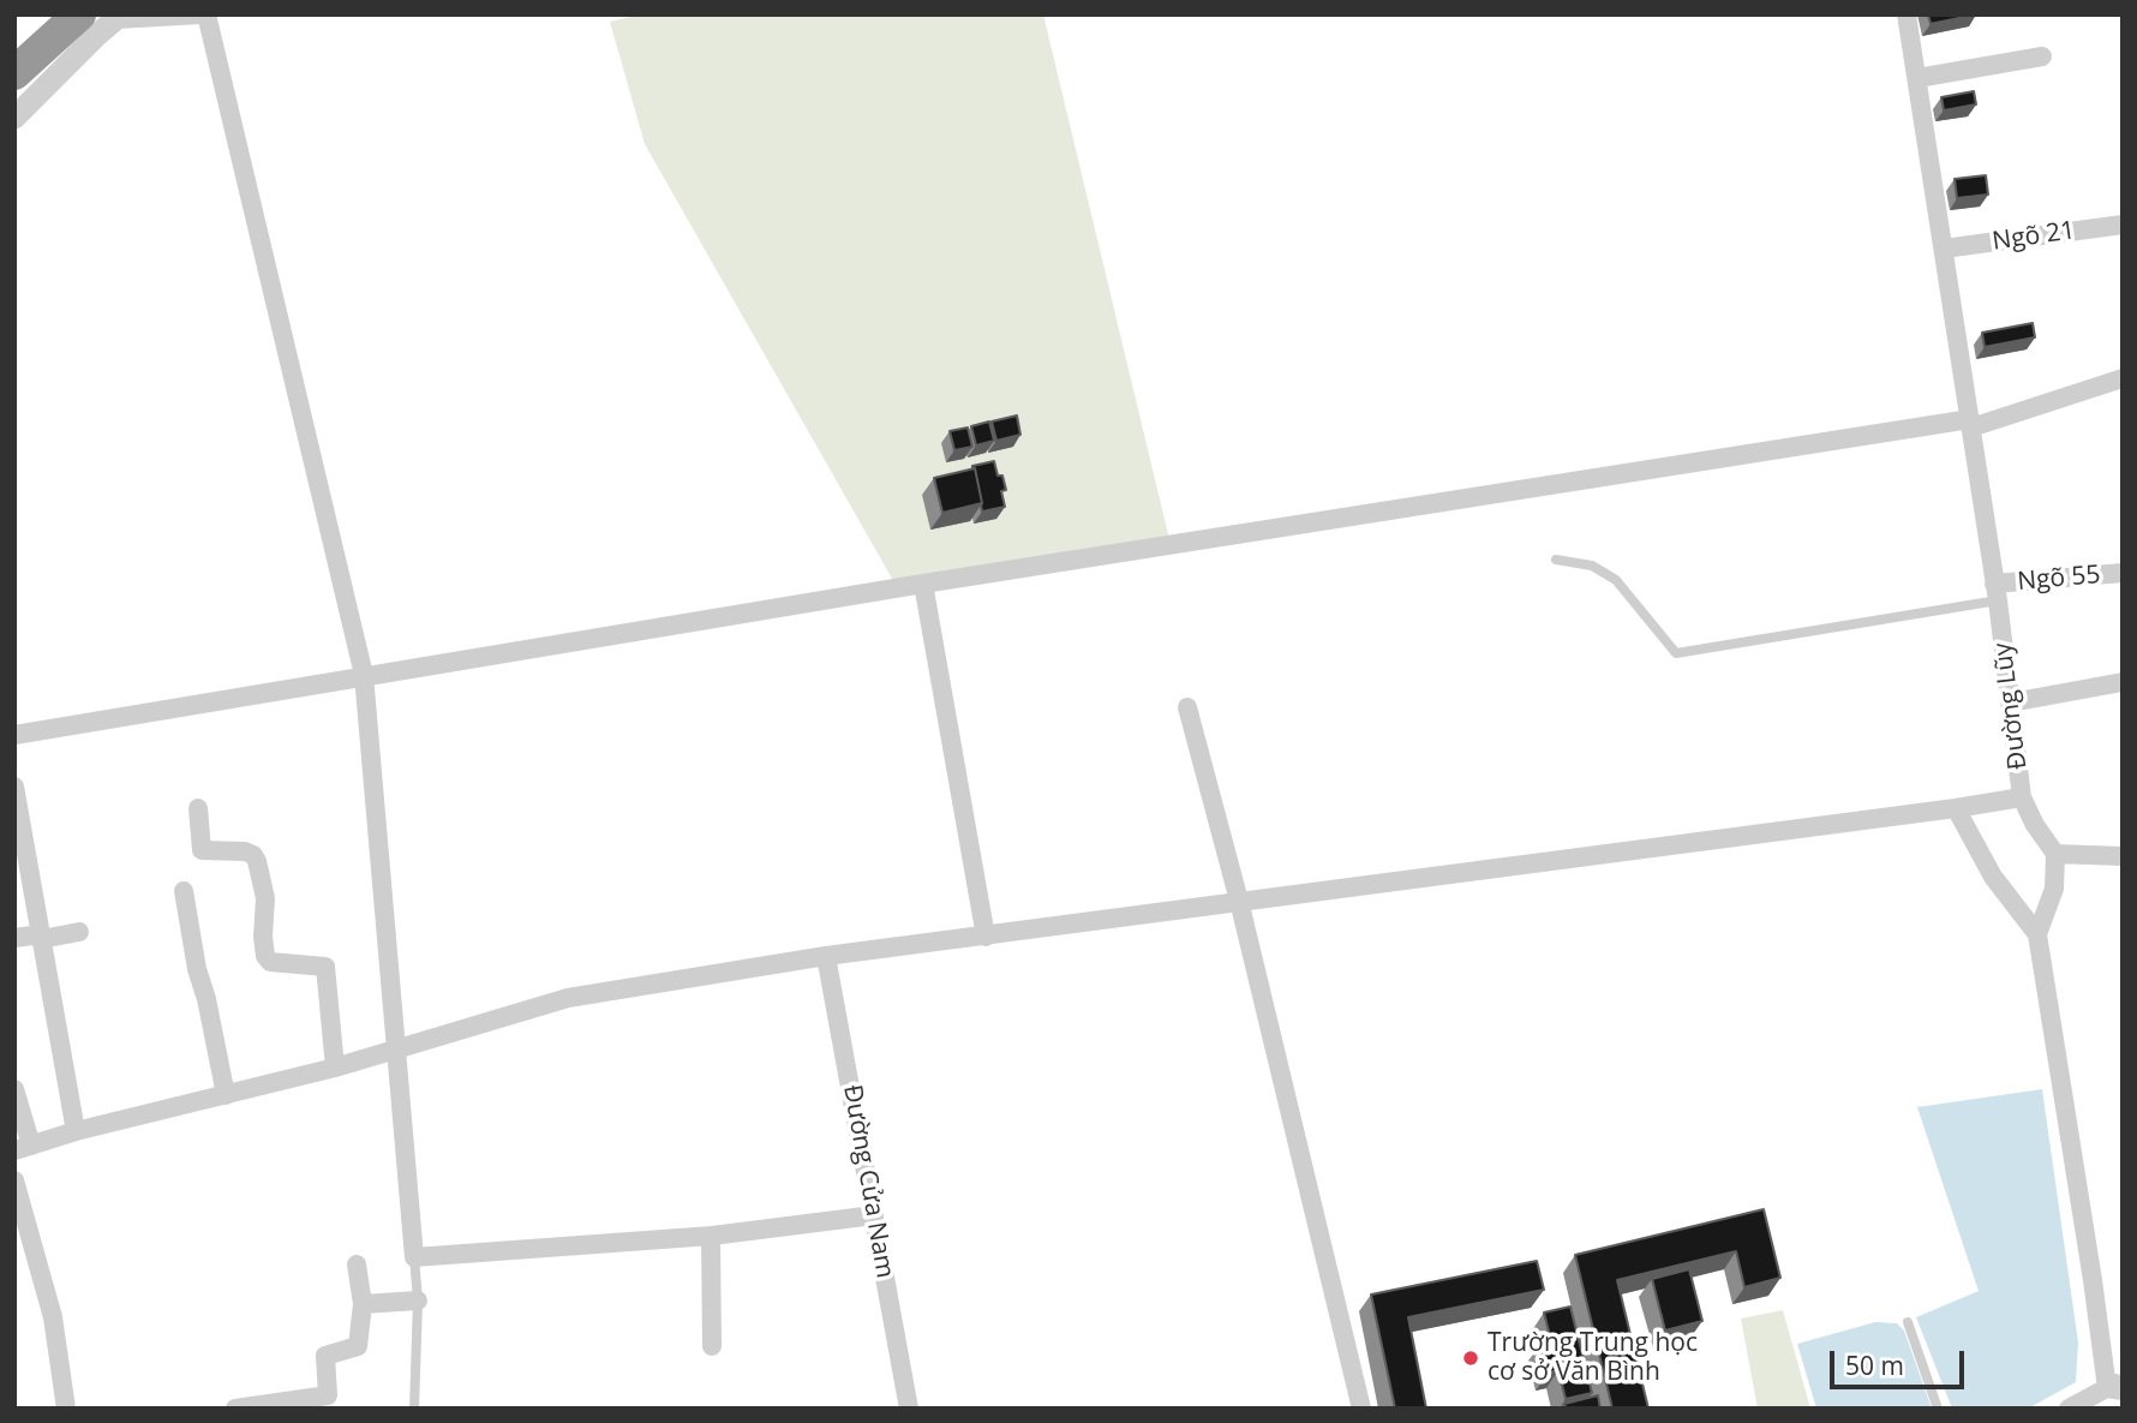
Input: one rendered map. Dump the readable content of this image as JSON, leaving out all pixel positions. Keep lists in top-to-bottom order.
{
  "streets": {
    "street": [
      "Ngõ 21",
      "Ngõ 55",
      "Đường Lũy",
      "Đường Cửa Nam"
    ]
  },
  "crossings": [
    ["Ngõ 21", "Đường Lũy"],
    ["Ngõ 55", "Đường Lũy"]
  ],
  "places": ["Trường Trung học cơ sở Văn Bình"],
  "scale_bar": "50 m"
}
